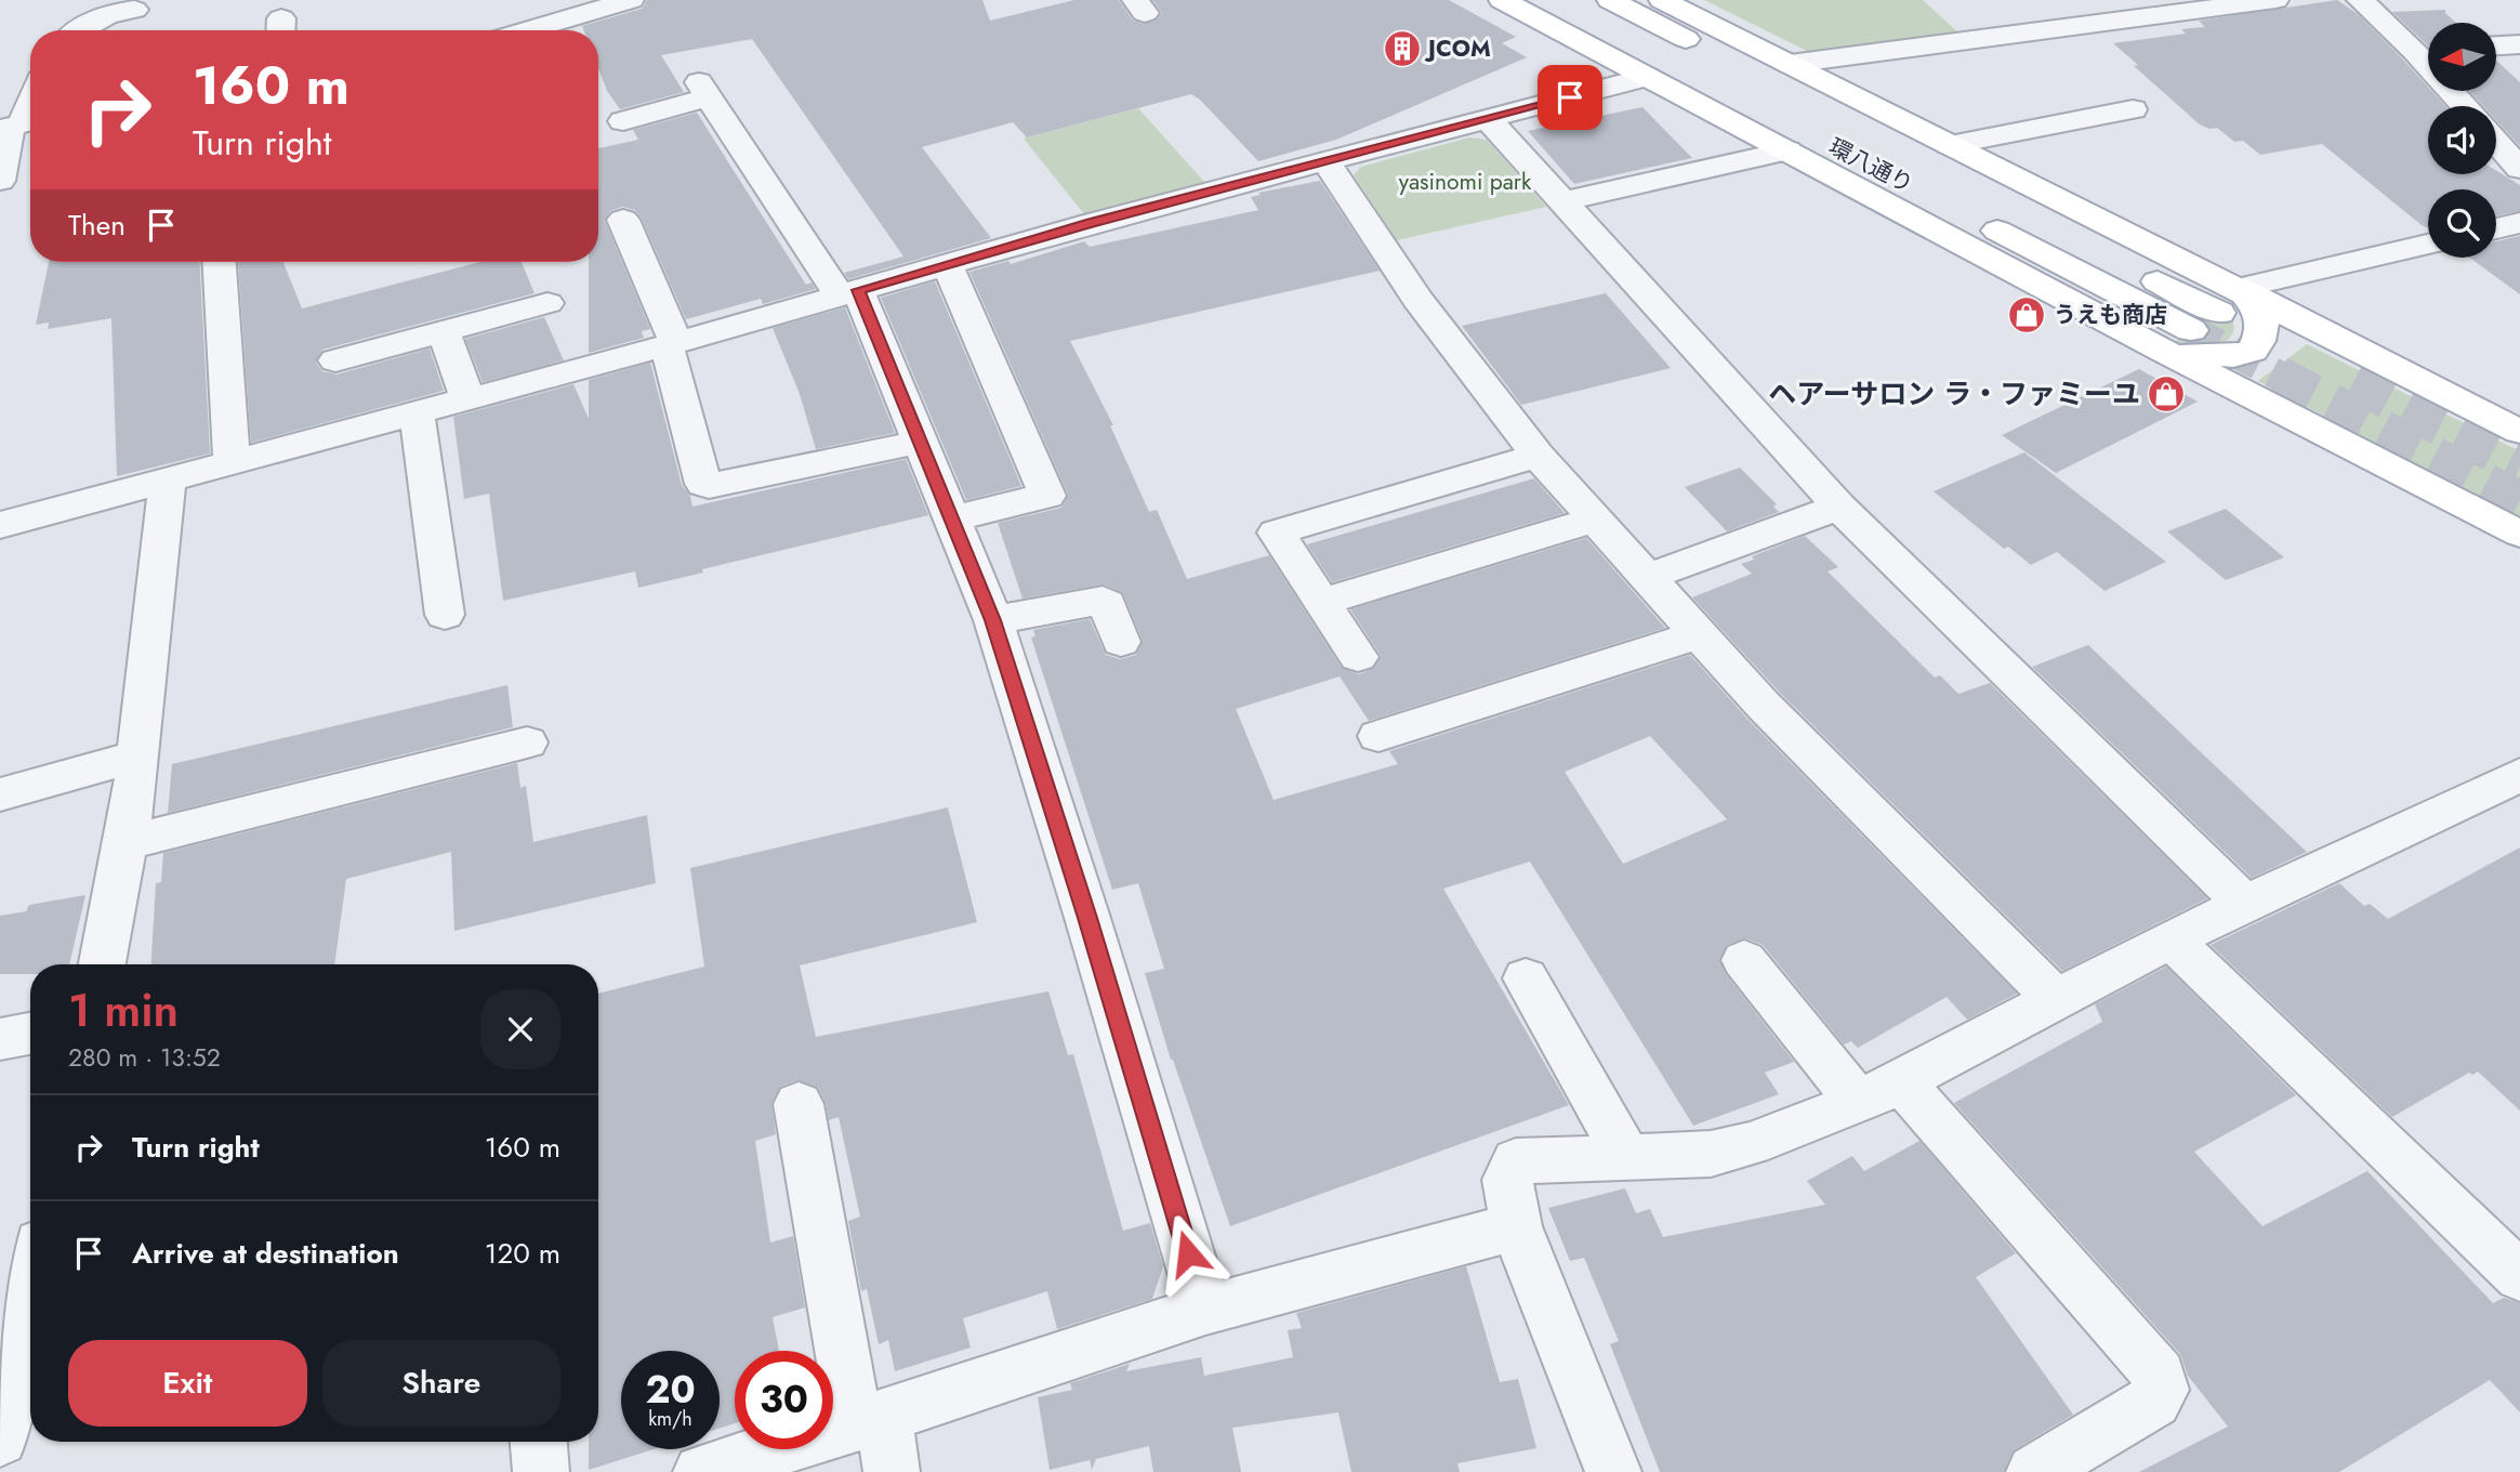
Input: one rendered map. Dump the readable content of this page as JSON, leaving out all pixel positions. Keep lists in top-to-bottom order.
{
  "streets": {
    "main road": ["環八通り"]
  },
  "parks": ["yasinomi park"],
  "places": {
    "building": ["JCOM"],
    "shop": ["うえも商店", "ヘアーサロン ラ・ファミーユ"]
  },
  "north": "left",
  "page": {
    "turn": ["160 m", "Turn right"],
    "then": "Then",
    "heading": ["1 min", "280 m · 13:52"],
    "list": [
      {
        "name": "Turn right",
        "value": "160 m"
      },
      {
        "name": "Arrive at destination",
        "value": "120 m"
      }
    ],
    "buttons": ["Exit", "Share"],
    "speed": "20 km/h",
    "limit": "30"
  }
}
